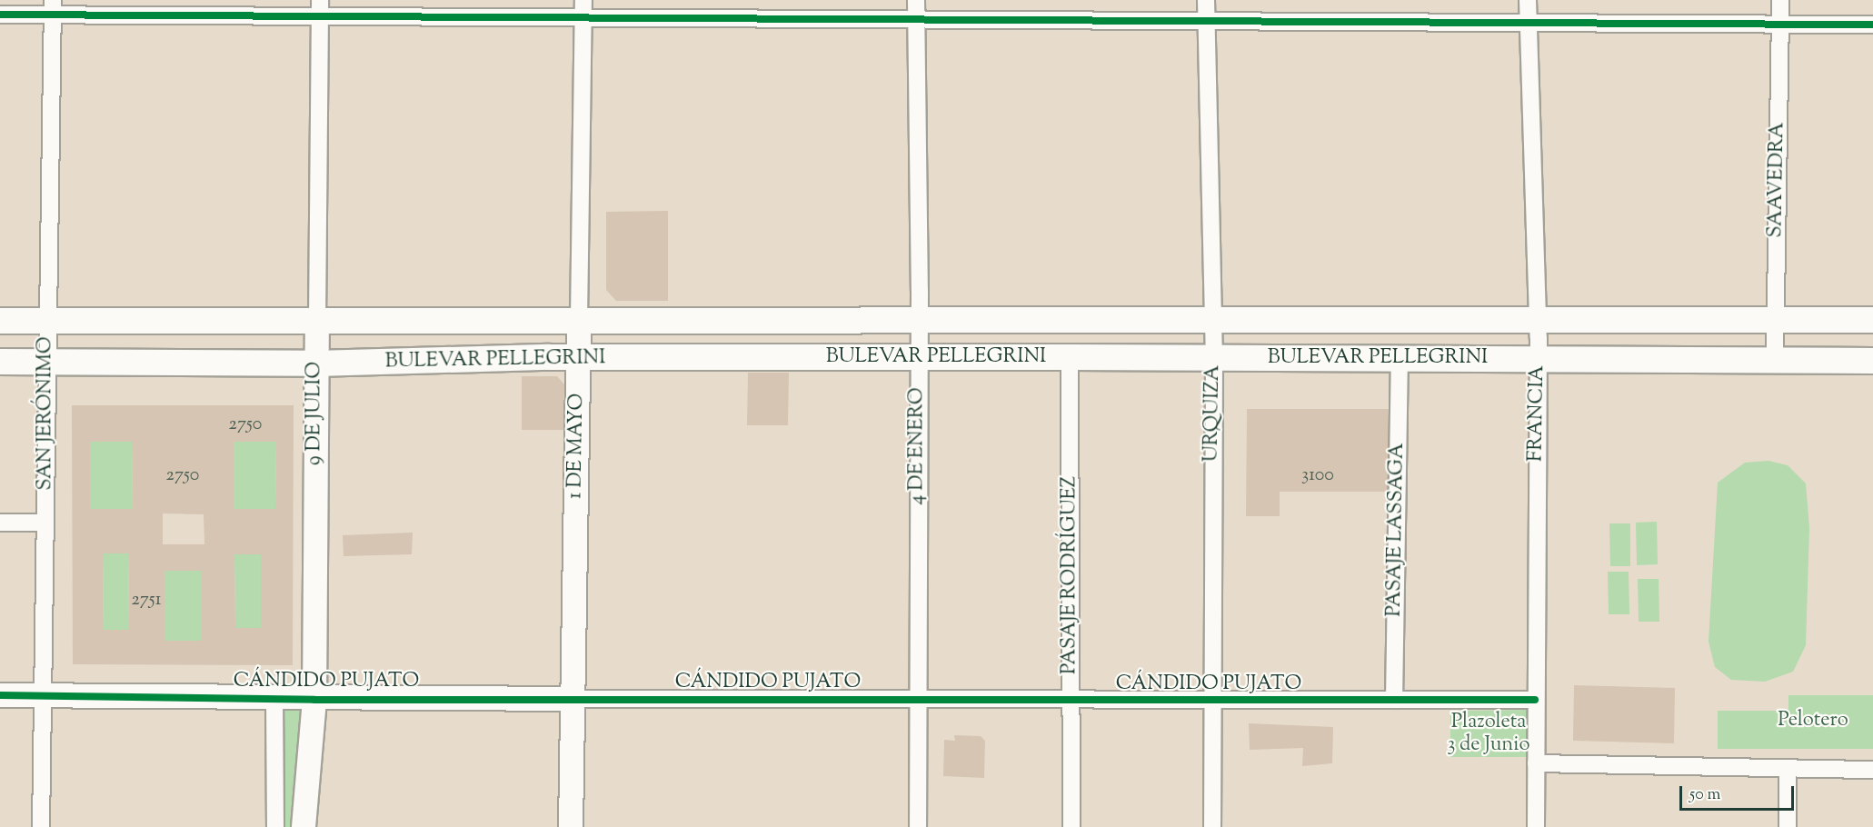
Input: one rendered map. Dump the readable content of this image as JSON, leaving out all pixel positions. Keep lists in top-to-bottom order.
{
  "streets": {
    "main road": [
      "BULEVAR PELLEGRINI",
      "9 DE JULIO",
      "1 DE MAYO",
      "CÁNDIDO PUJATO"
    ],
    "street": [
      "SAAVEDRA",
      "SAN JERÓNIMO",
      "URQUIZA",
      "FRANCIA",
      "4 DE ENERO",
      "PASAJE LASSAGA",
      "PASAJE RODRÍGUEZ"
    ]
  },
  "crossings": [
    ["SAAVEDRA", "BULEVAR PELLEGRINI"],
    ["BULEVAR PELLEGRINI", "SAN JERÓNIMO"],
    ["BULEVAR PELLEGRINI", "9 DE JULIO"],
    ["BULEVAR PELLEGRINI", "URQUIZA"],
    ["BULEVAR PELLEGRINI", "FRANCIA"],
    ["BULEVAR PELLEGRINI", "1 DE MAYO"],
    ["BULEVAR PELLEGRINI", "4 DE ENERO"],
    ["BULEVAR PELLEGRINI", "PASAJE LASSAGA"],
    ["BULEVAR PELLEGRINI", "PASAJE RODRÍGUEZ"],
    ["SAN JERÓNIMO", "CÁNDIDO PUJATO"],
    ["9 DE JULIO", "CÁNDIDO PUJATO"],
    ["URQUIZA", "CÁNDIDO PUJATO"],
    ["FRANCIA", "CÁNDIDO PUJATO"],
    ["1 DE MAYO", "CÁNDIDO PUJATO"],
    ["4 DE ENERO", "CÁNDIDO PUJATO"],
    ["PASAJE LASSAGA", "CÁNDIDO PUJATO"],
    ["PASAJE RODRÍGUEZ", "CÁNDIDO PUJATO"]
  ],
  "parks": ["Pelotero", "Plazoleta 3 de Junio"],
  "house_numbers": [
    "2750",
    "2750",
    "3100",
    "2751"
  ],
  "scale_bar": "50 m"
}
